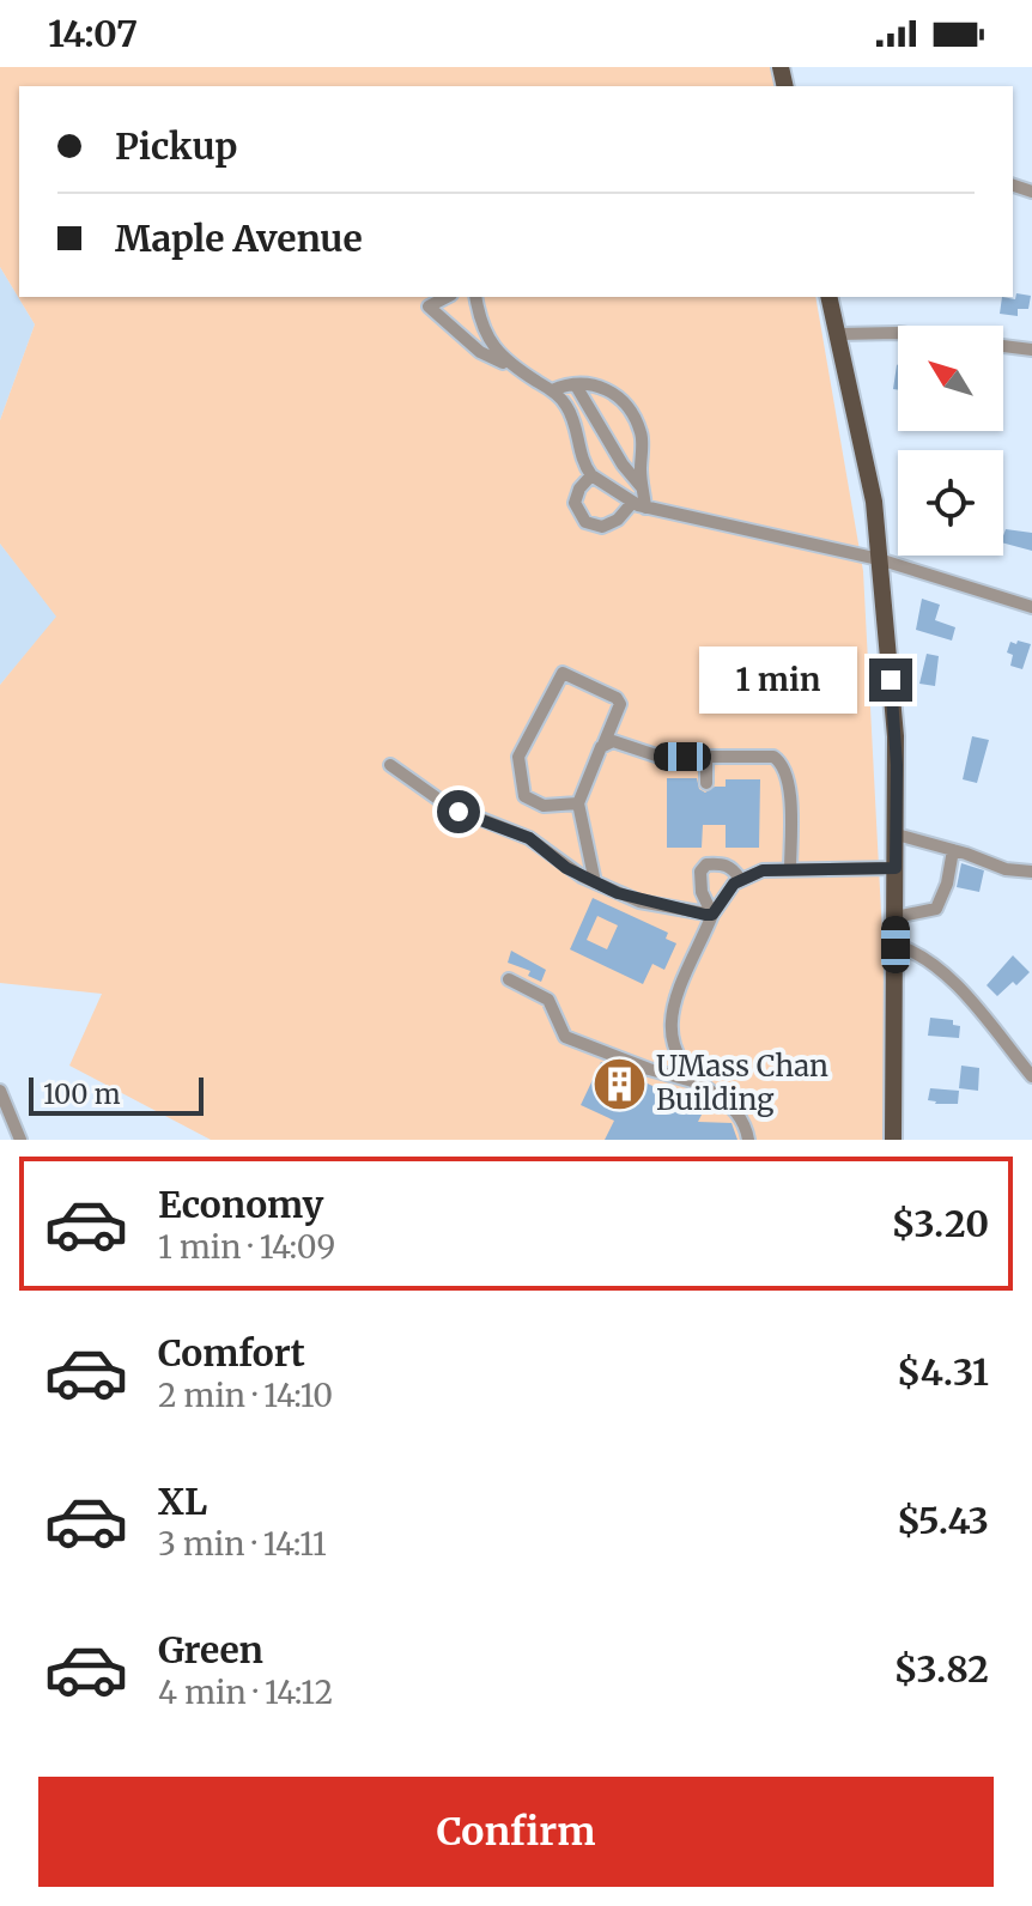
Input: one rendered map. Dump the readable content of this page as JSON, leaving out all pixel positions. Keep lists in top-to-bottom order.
{
  "places": {
    "building": ["UMass Chan Building"]
  },
  "scale_bar": "100 m",
  "north": "top left",
  "page": {
    "status": "14:07",
    "banner": ["Pickup", "Maple Avenue"],
    "bubble": "1 min",
    "scale": "100 m",
    "list": [
      {
        "name": "Economy",
        "note": "1 min · 14:09",
        "value": "$3.20"
      },
      {
        "name": "Comfort",
        "note": "2 min · 14:10",
        "value": "$4.31"
      },
      {
        "name": "XL",
        "note": "3 min · 14:11",
        "value": "$5.43"
      },
      {
        "name": "Green",
        "note": "4 min · 14:12",
        "value": "$3.82"
      }
    ],
    "buttons": "Confirm"
  }
}
